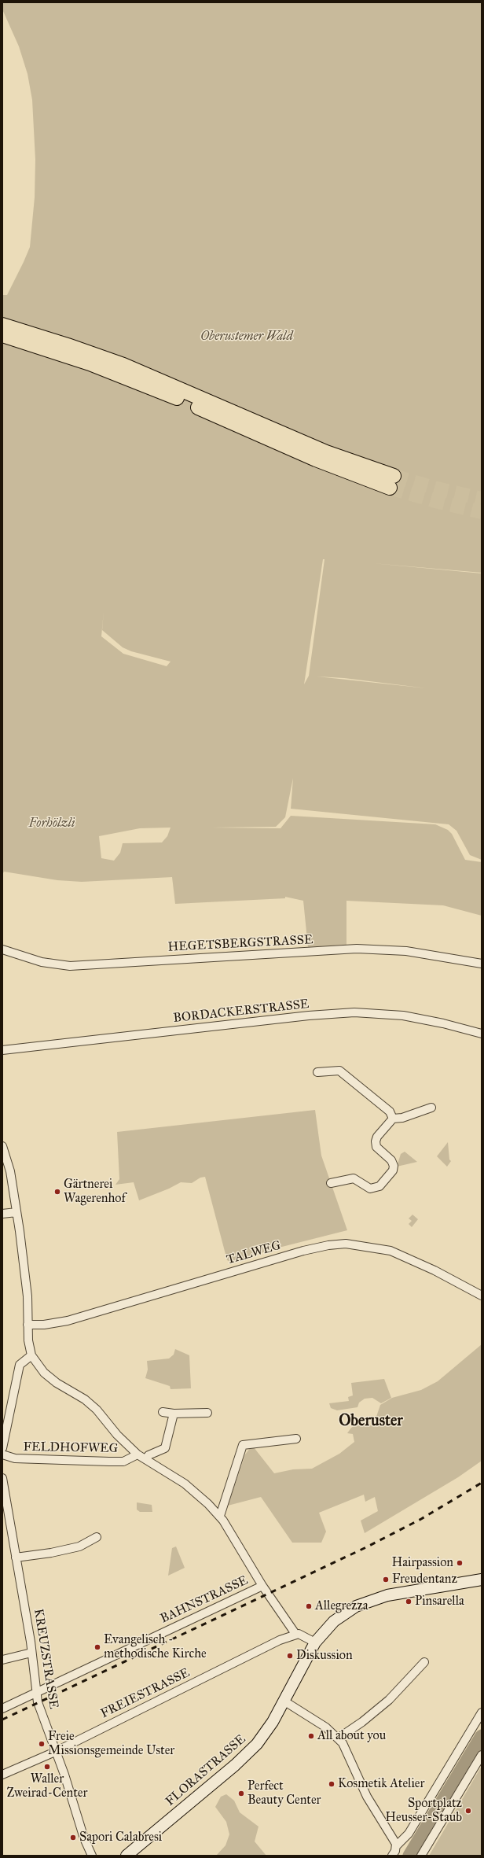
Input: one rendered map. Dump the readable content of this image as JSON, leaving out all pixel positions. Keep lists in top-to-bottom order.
{
  "streets": {
    "main road": ["FLORASTRASSE"],
    "street": [
      "HEGETSBERGSTRASSE",
      "BORDACKERSTRASSE",
      "TALWEG",
      "FELDHOFWEG",
      "BAHNSTRASSE",
      "KREUZSTRASSE",
      "FREIESTRASSE"
    ]
  },
  "crossings": [
    ["BAHNSTRASSE", "KREUZSTRASSE"],
    ["KREUZSTRASSE", "FREIESTRASSE"]
  ],
  "districts": ["Oberuster"],
  "parks": ["Oberustemer Wald", "Forhölzli"],
  "places": [
    "Gärtnerei Wagerenhof",
    "Hairpassion",
    "Freudentanz",
    "Pinsarella",
    "Allegrezza",
    "Evangelisch - methodische Kirche",
    "Diskussion",
    "All about you",
    "Freie Missionsgemeinde Uster",
    "Waller Zweirad-Center",
    "Kosmetik Atelier",
    "Perfect Beauty Center",
    "Sportplatz Heusser-Staub",
    "Sapori Calabresi"
  ]
}
